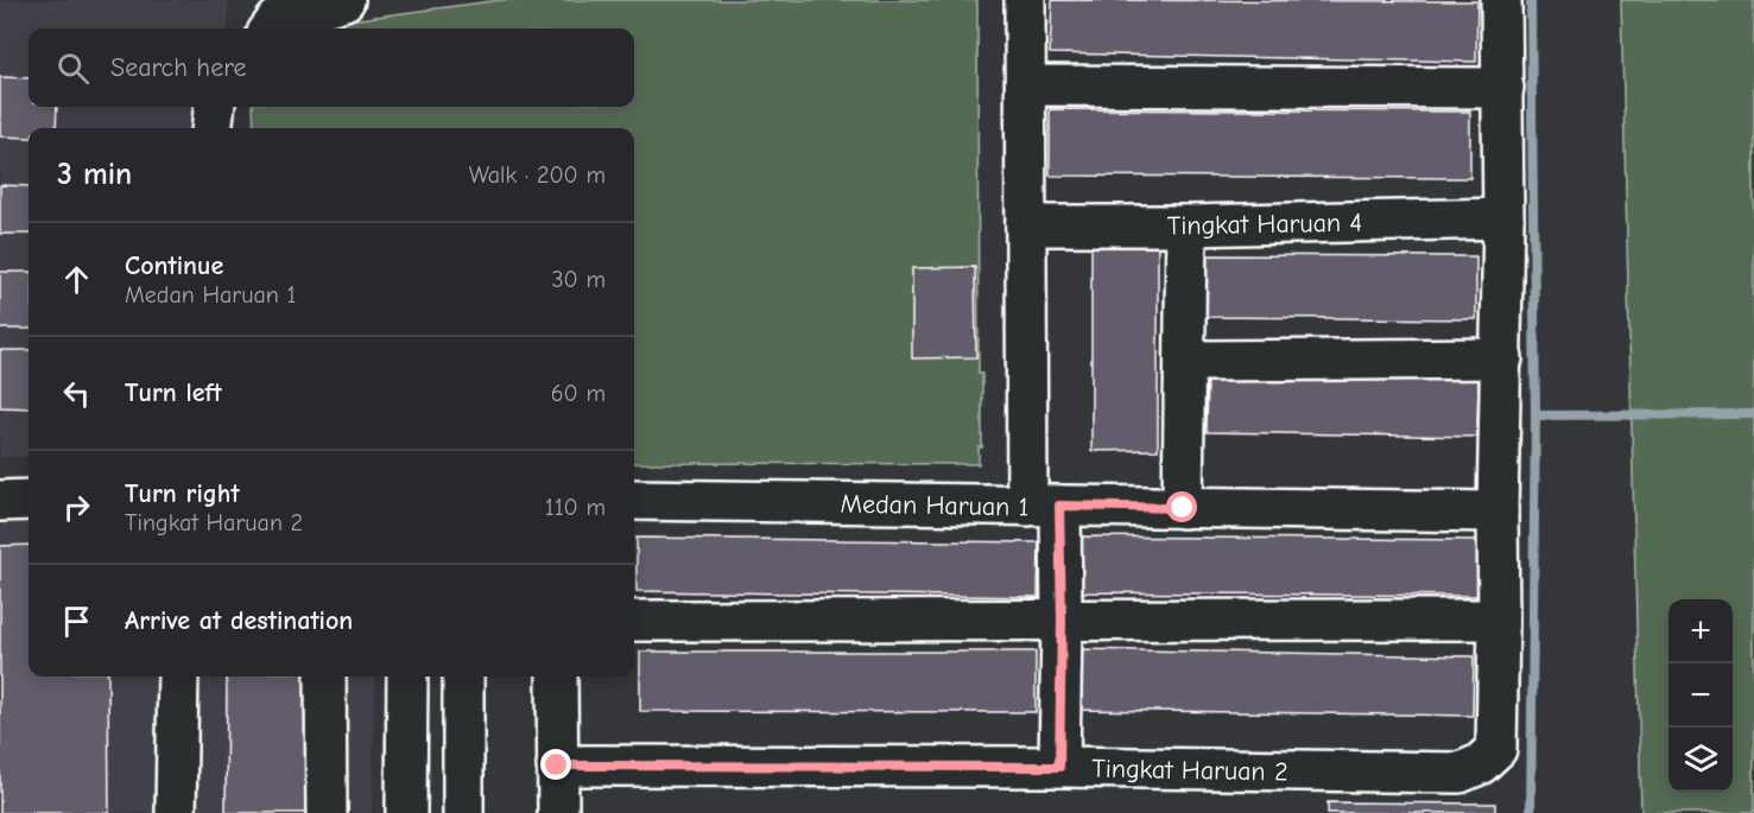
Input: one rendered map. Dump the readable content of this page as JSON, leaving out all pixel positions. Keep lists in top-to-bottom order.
{
  "streets": {
    "street": ["Tingkat Haruan 4", "Medan Haruan 1", "Tingkat Haruan 2"]
  },
  "page": {
    "search": "Search here",
    "heading": ["3 min", "Walk · 200 m"],
    "list": [
      ["Continue", "Medan Haruan 1", "30 m"],
      ["Turn left", "60 m"],
      ["Turn right", "Tingkat Haruan 2", "110 m"],
      "Arrive at destination"
    ],
    "map_buttons": ["+", "−"]
  }
}
